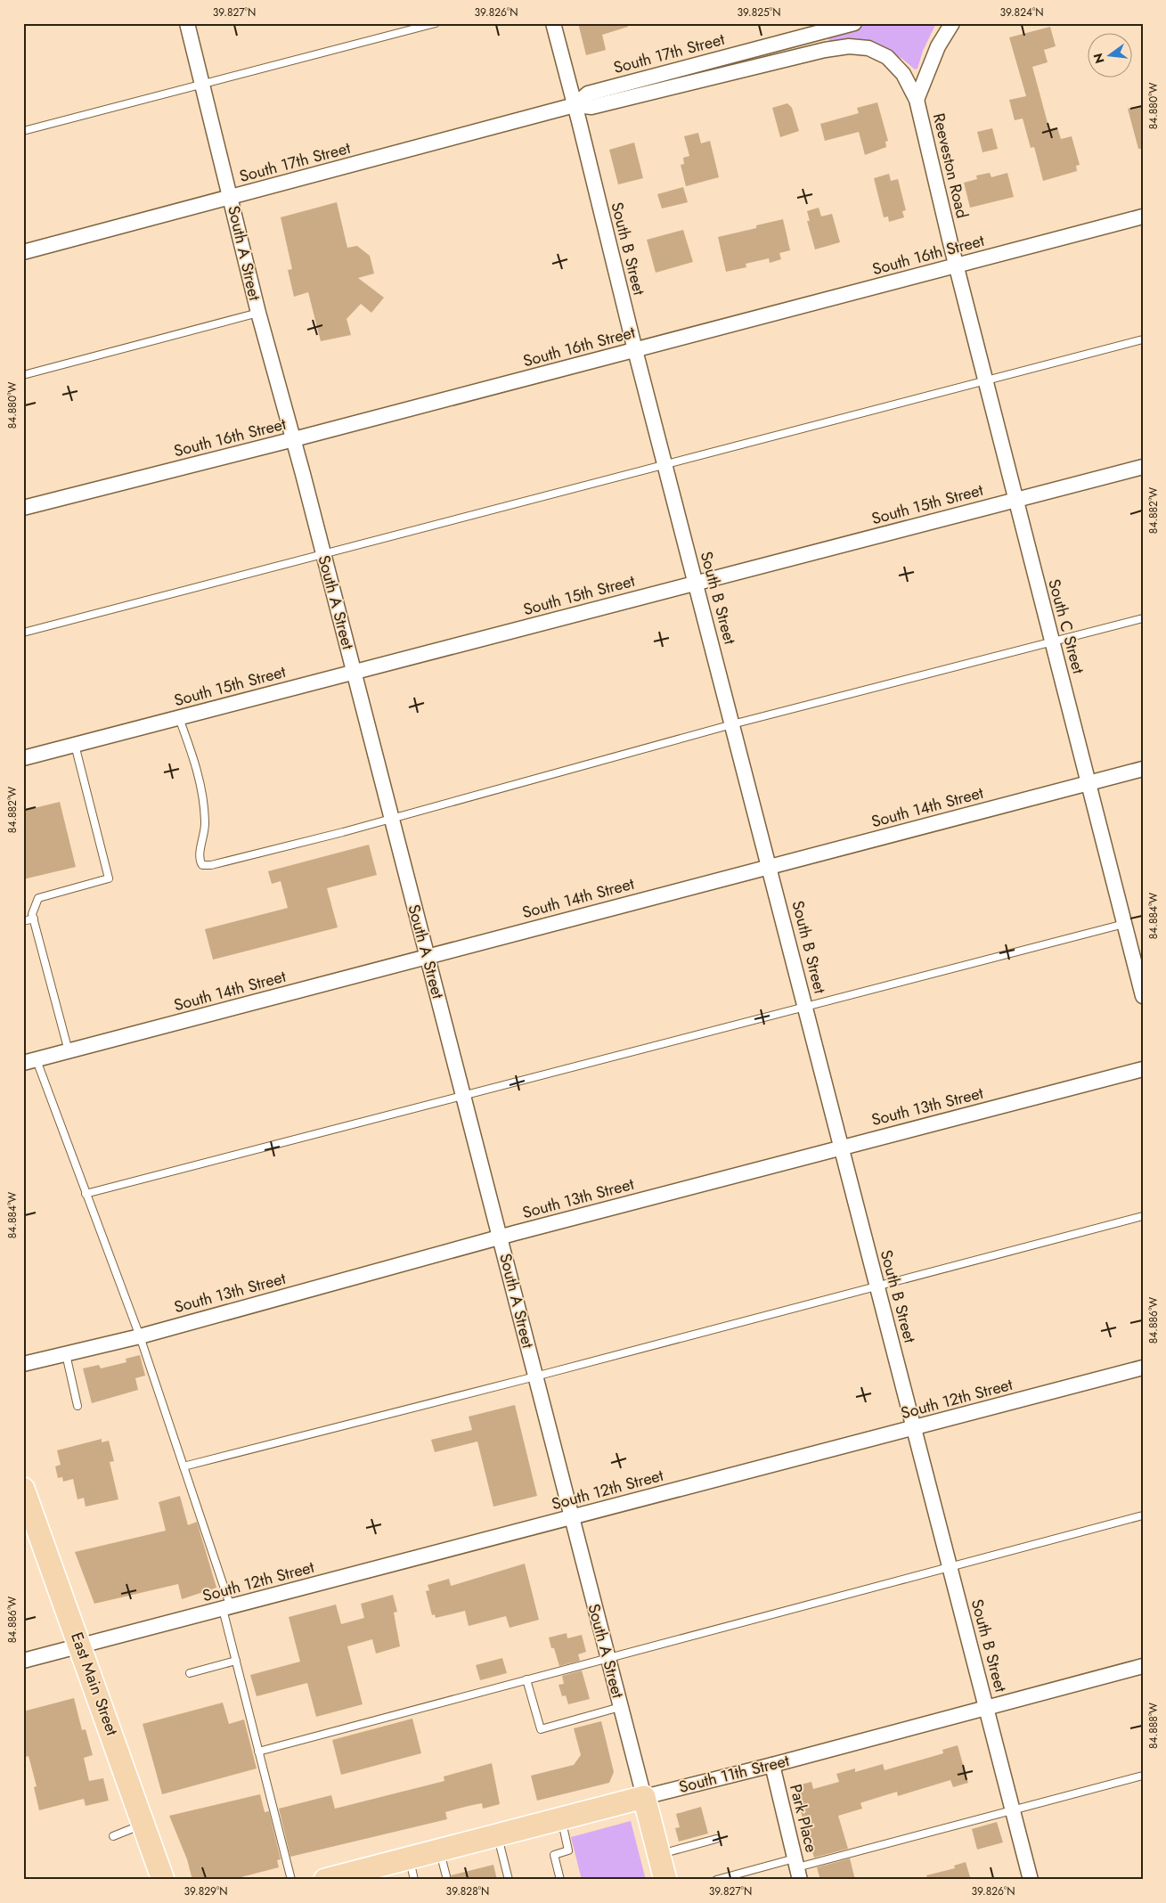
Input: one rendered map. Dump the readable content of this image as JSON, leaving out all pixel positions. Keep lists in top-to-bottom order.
{
  "streets": {
    "main road": ["South A Street", "East Main Street", "South 11th Street"],
    "street": [
      "South 17th Street",
      "Reeveston Road",
      "South B Street",
      "South 16th Street",
      "South 15th Street",
      "South C Street",
      "South 14th Street",
      "South 13th Street",
      "South 12th Street",
      "Park Place"
    ]
  },
  "crossings": [
    ["South 17th Street", "Reeveston Road"],
    ["South 17th Street", "South B Street"],
    ["South 17th Street", "South A Street"],
    ["Reeveston Road", "South 16th Street"],
    ["Reeveston Road", "South C Street"],
    ["South B Street", "South 16th Street"],
    ["South B Street", "South 15th Street"],
    ["South B Street", "South 14th Street"],
    ["South B Street", "South 13th Street"],
    ["South B Street", "South 12th Street"],
    ["South B Street", "South 11th Street"],
    ["South A Street", "South 16th Street"],
    ["South A Street", "South 15th Street"],
    ["South A Street", "South 14th Street"],
    ["South A Street", "South 13th Street"],
    ["South A Street", "South 12th Street"],
    ["South A Street", "South 11th Street"],
    ["South 16th Street", "South C Street"],
    ["South 15th Street", "South C Street"],
    ["South C Street", "South 14th Street"],
    ["South 12th Street", "East Main Street"],
    ["South 11th Street", "Park Place"]
  ],
  "north": "left",
  "coordinates": [
    "39.827°N",
    "39.826°N",
    "39.825°N",
    "39.824°N",
    "84.880°W",
    "84.882°W",
    "84.884°W",
    "84.886°W",
    "84.888°W",
    "39.829°N",
    "39.828°N"
  ]
}
